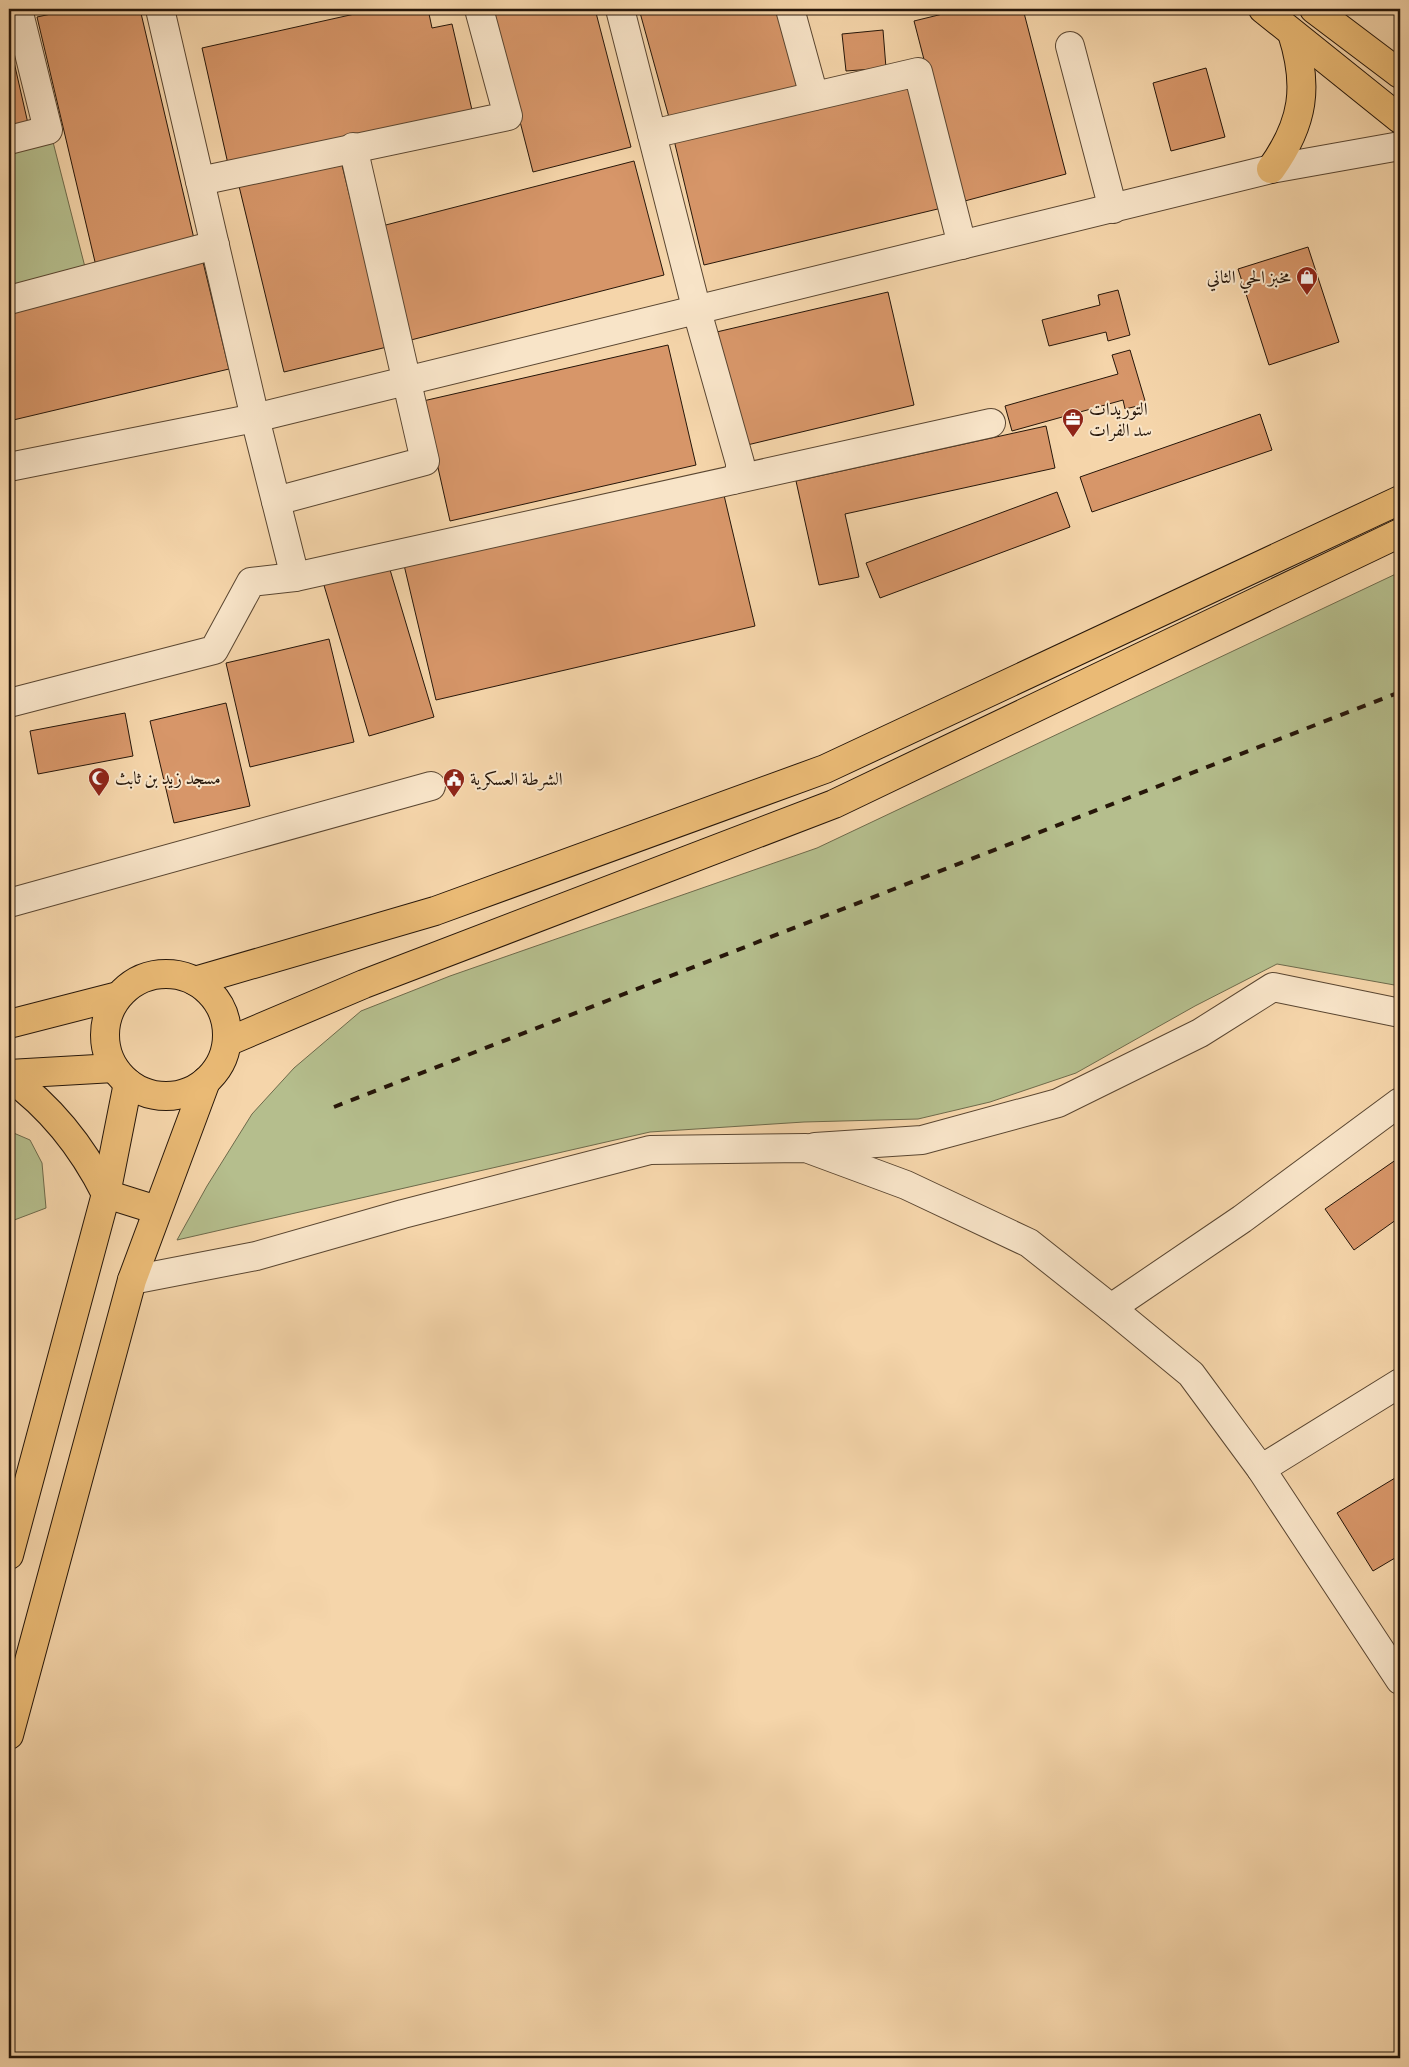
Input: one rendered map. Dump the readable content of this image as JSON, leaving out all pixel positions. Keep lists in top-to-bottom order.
{
  "places": {
    "shop": ["مخبز الحي الثاني"],
    "office": ["التوريدات سد الفرات"],
    "mosque": ["مسجد زيد بن ثابث"],
    "public building": ["الشرطة العسكرية"]
  }
}
